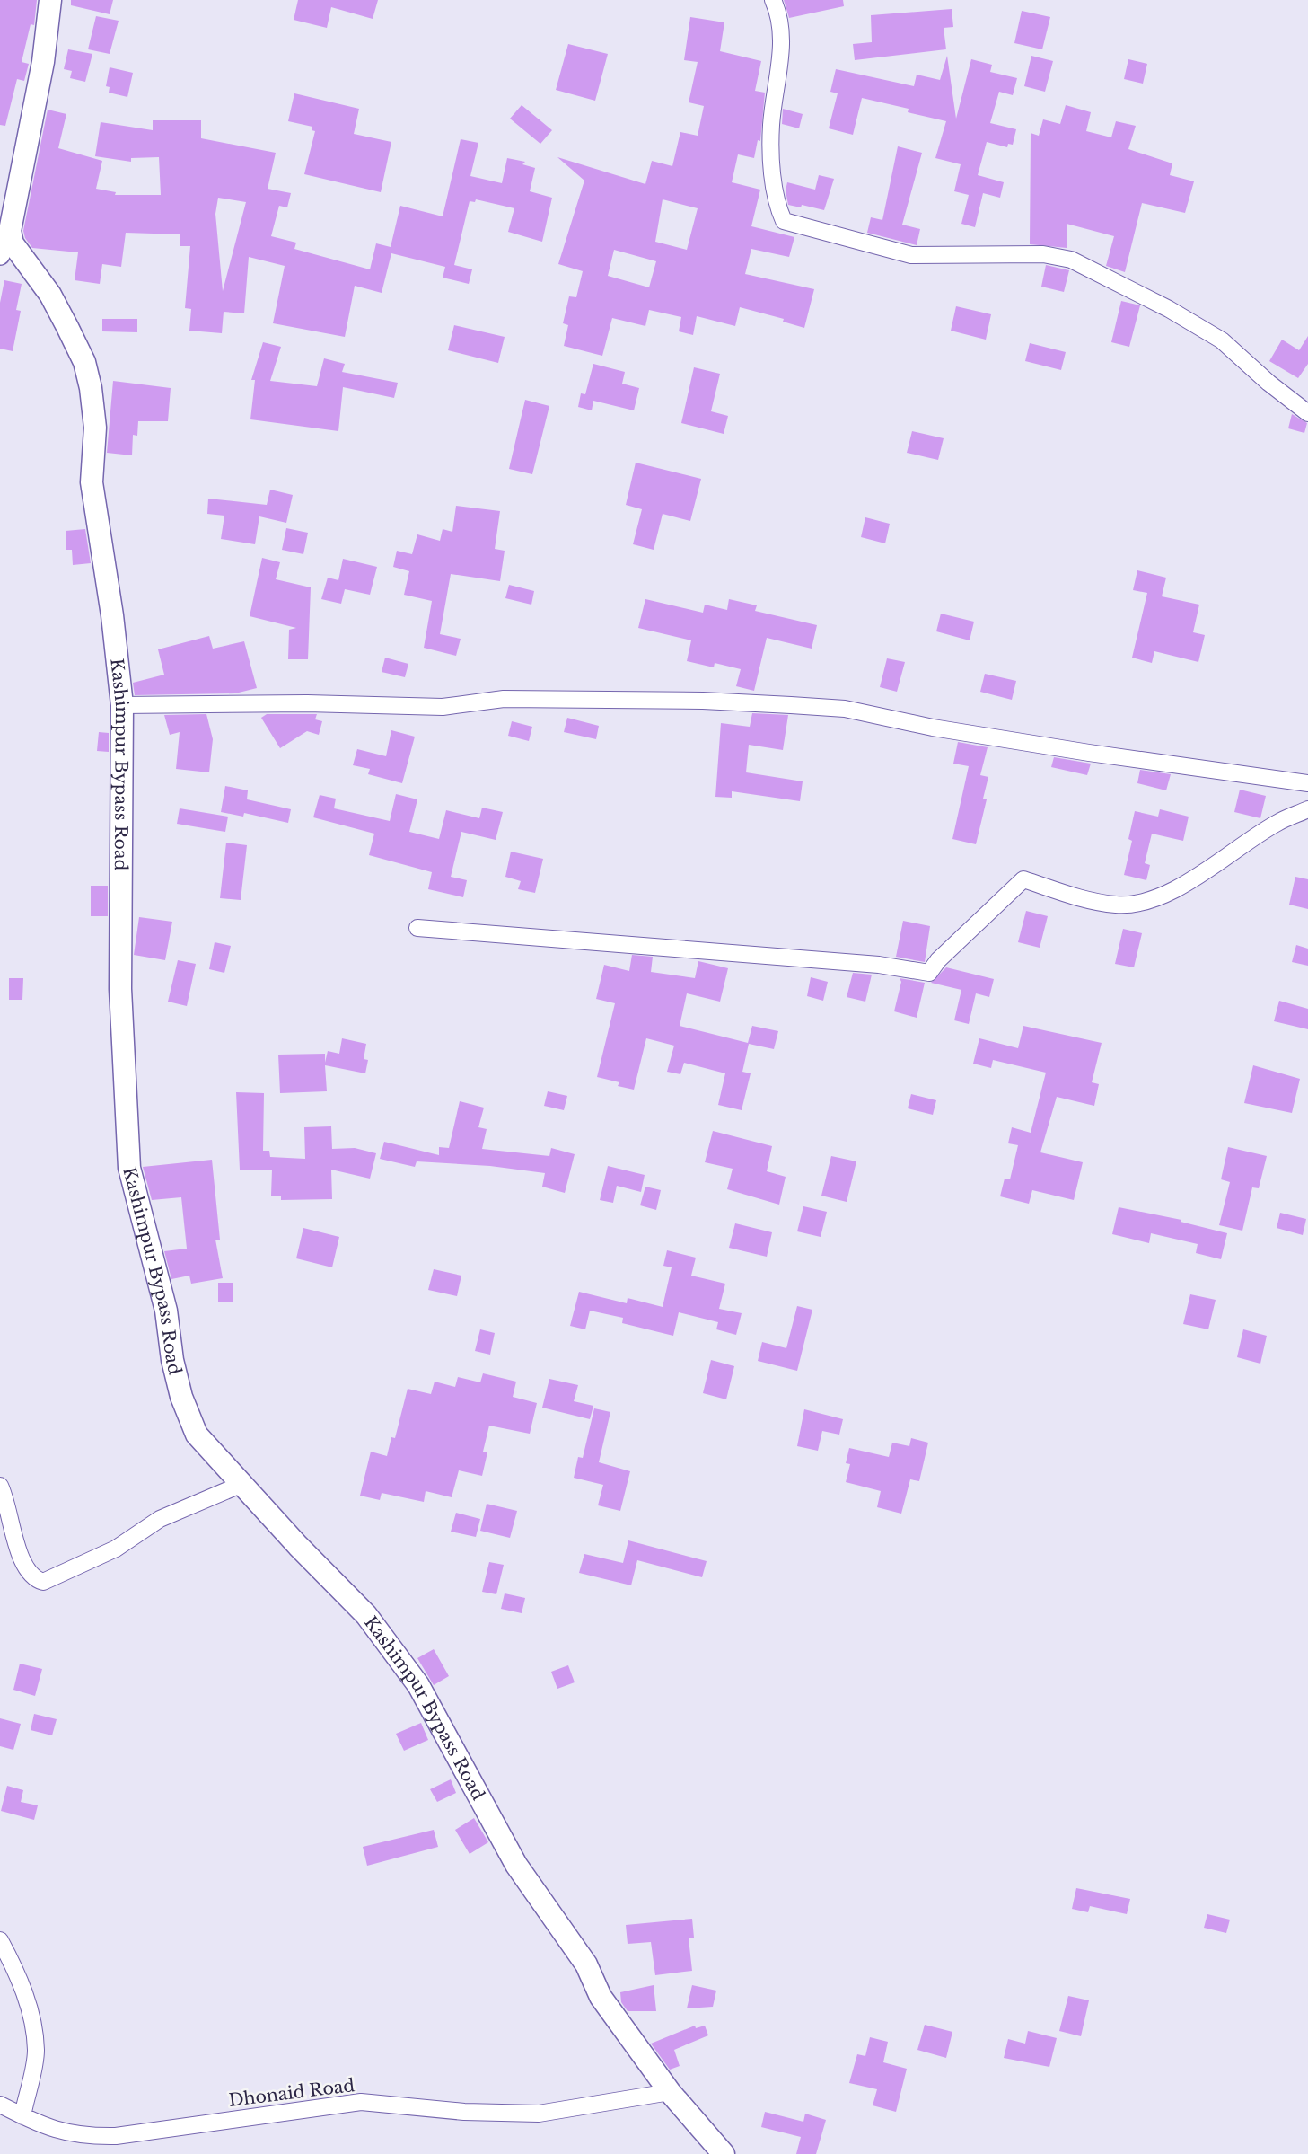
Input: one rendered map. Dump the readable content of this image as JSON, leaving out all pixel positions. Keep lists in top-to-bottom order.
{
  "streets": {
    "main road": ["Kashimpur Bypass Road"],
    "street": ["Dhonaid Road"]
  },
  "crossings": [
    ["Kashimpur Bypass Road", "Dhonaid Road"]
  ]
}
